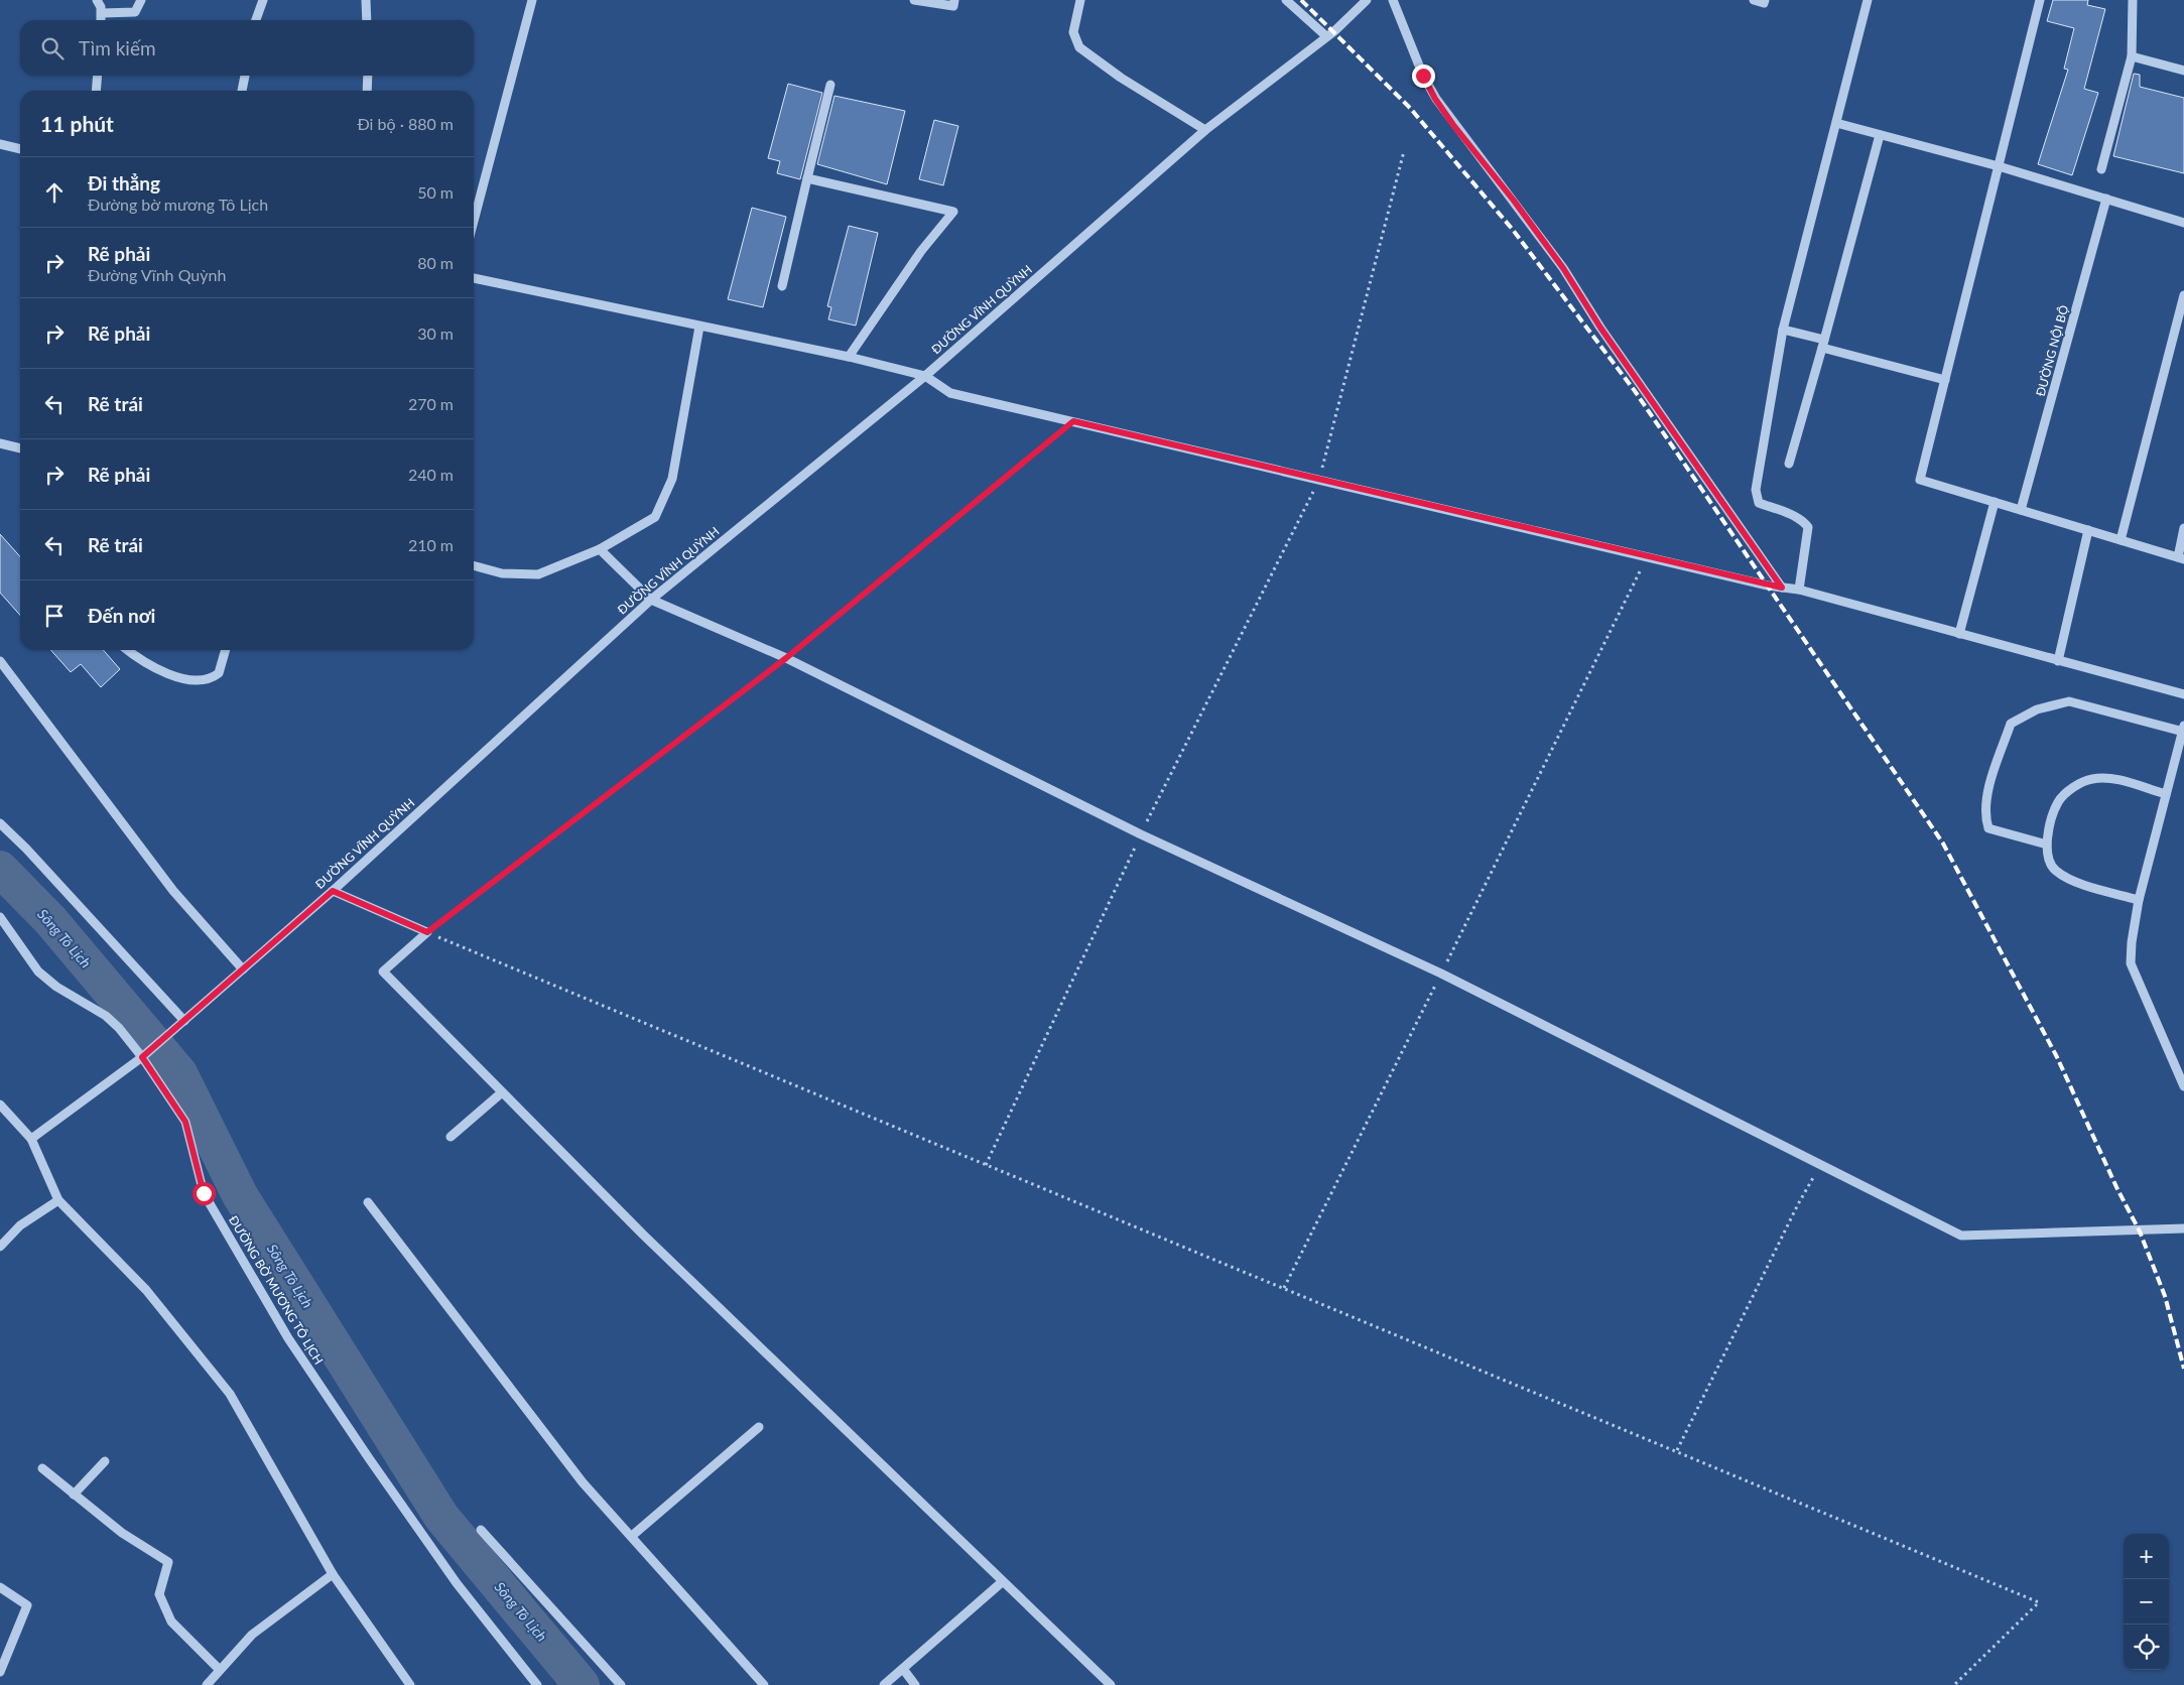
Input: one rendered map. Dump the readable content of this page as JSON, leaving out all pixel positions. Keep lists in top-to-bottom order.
{
  "streets": {
    "street": ["ĐƯỜNG VĨNH QUỲNH", "ĐƯỜNG NỘI BỘ", "ĐƯỜNG BỜ MƯƠNG TÔ LỊCH"]
  },
  "crossings": [
    ["ĐƯỜNG VĨNH QUỲNH", "ĐƯỜNG BỜ MƯƠNG TÔ LỊCH"]
  ],
  "water": ["Sông Tô Lịch"],
  "page": {
    "search": "Tìm kiếm",
    "heading": ["11 phút", "Đi bộ · 880 m"],
    "list": [
      ["Đi thẳng", "Đường bờ mương Tô Lịch", "50 m"],
      ["Rẽ phải", "Đường Vĩnh Quỳnh", "80 m"],
      ["Rẽ phải", "30 m"],
      ["Rẽ trái", "270 m"],
      ["Rẽ phải", "240 m"],
      ["Rẽ trái", "210 m"],
      "Đến nơi"
    ],
    "map_buttons": ["+", "−"]
  }
}
